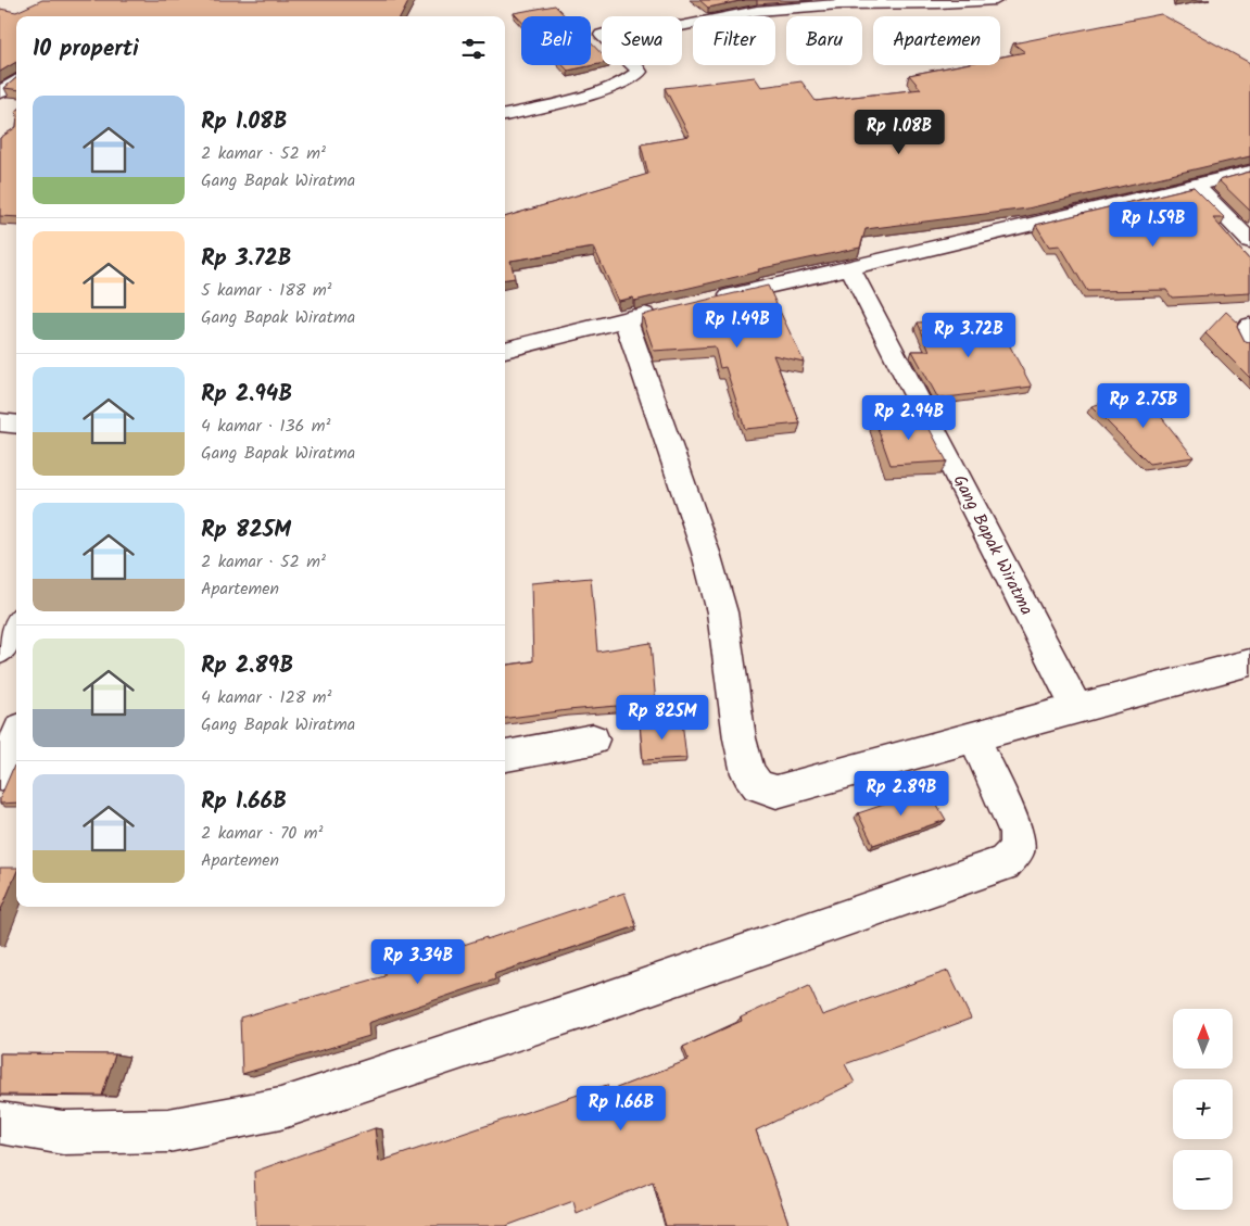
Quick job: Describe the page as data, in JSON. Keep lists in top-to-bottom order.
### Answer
{
  "streets": {
    "street": ["Gang Bapak Wiratma"]
  },
  "north": "top",
  "page": {
    "chip": [
      "Beli",
      "Sewa",
      "Filter",
      "Baru",
      "Apartemen"
    ],
    "heading": "10 properti",
    "list": [
      {
        "name": "Rp 1.08B",
        "note": "2 kamar · 52 m² · Gang Bapak Wiratma"
      },
      {
        "name": "Rp 3.72B",
        "note": "5 kamar · 188 m² · Gang Bapak Wiratma"
      },
      {
        "name": "Rp 2.94B",
        "note": "4 kamar · 136 m² · Gang Bapak Wiratma"
      },
      {
        "name": "Rp 825M",
        "note": "2 kamar · 52 m² · Apartemen"
      },
      {
        "name": "Rp 2.89B",
        "note": "4 kamar · 128 m² · Gang Bapak Wiratma"
      },
      {
        "name": "Rp 1.66B",
        "note": "2 kamar · 70 m² · Apartemen"
      }
    ],
    "price": [
      "Rp 1.08B",
      "Rp 1.59B",
      "Rp 1.49B",
      "Rp 3.72B",
      "Rp 2.75B",
      "Rp 2.94B",
      "Rp 825M",
      "Rp 2.89B",
      "Rp 3.34B",
      "Rp 1.66B"
    ],
    "map_buttons": ["+", "−"]
  }
}
